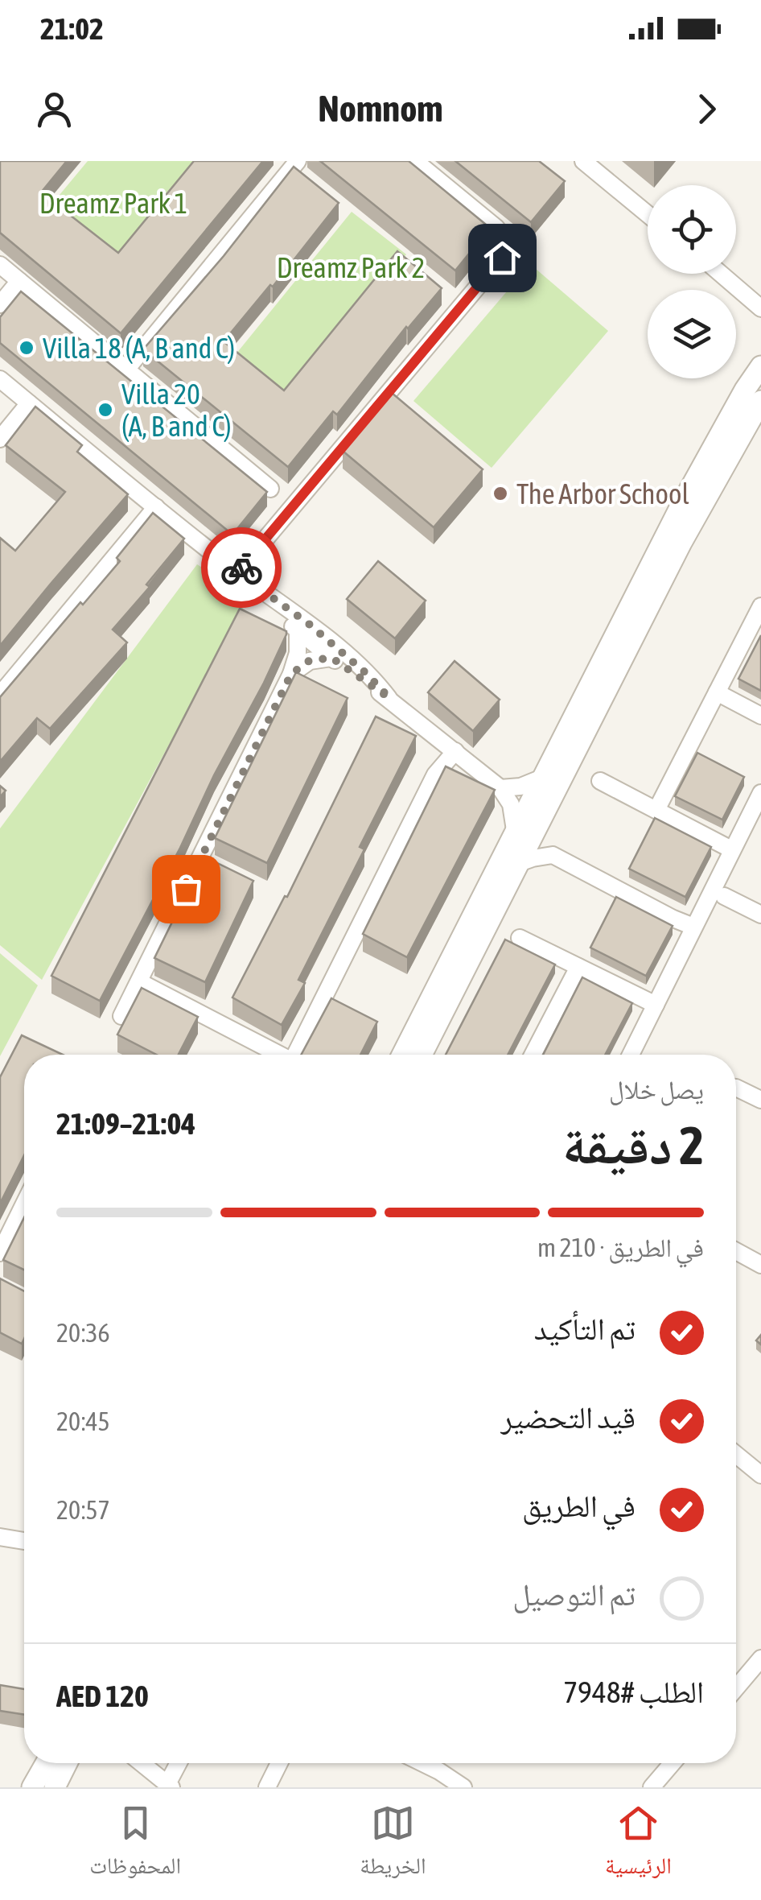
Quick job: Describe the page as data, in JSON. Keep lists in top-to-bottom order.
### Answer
{
  "parks": ["Dreamz Park 1", "Dreamz Park 2"],
  "places": ["Villa 18 (A, B and C)", "Villa 20 (A, B and C)", "The Arbor School"],
  "page": {
    "status": "21:02",
    "header": "Nomnom",
    "heading": ["2 دقيقة", "يصل خلال", "21:04–21:09"],
    "panel": ["الطلب #7948", "AED 120"],
    "bar": "في الطريق · 210 m",
    "list": [
      ["تم التأكيد", "20:36"],
      ["قيد التحضير", "20:45"],
      ["في الطريق", "20:57"],
      "تم التوصيل"
    ],
    "tabs": ["الرئيسية", "الخريطة", "المحفوظات"]
  }
}
